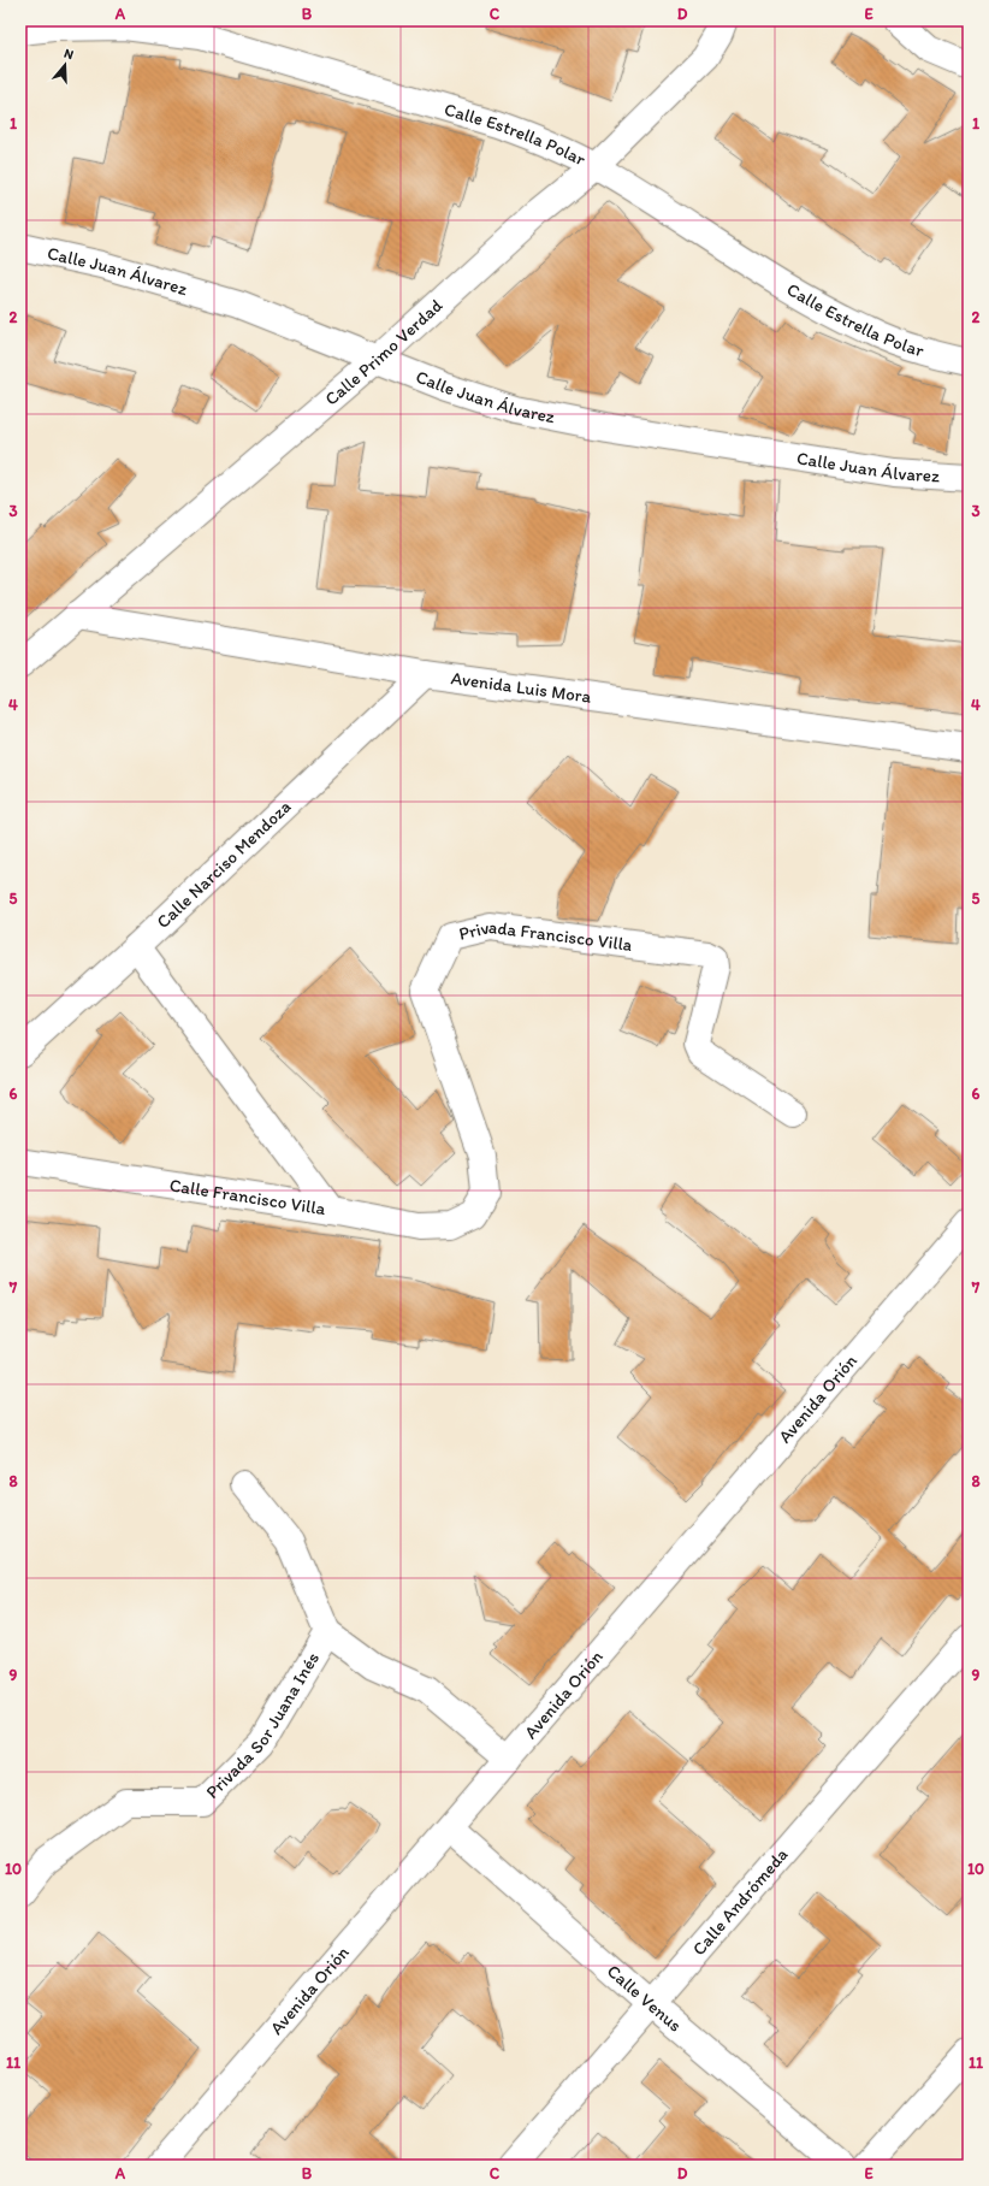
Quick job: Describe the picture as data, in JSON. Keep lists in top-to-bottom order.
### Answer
{
  "streets": {
    "street": [
      "Calle Estrella Polar",
      "Calle Juan Álvarez",
      "Calle Primo Verdad",
      "Avenida Luis Mora",
      "Calle Narciso Mendoza",
      "Privada Francisco Villa",
      "Calle Francisco Villa",
      "Avenida Orión",
      "Privada Sor Juana Inés",
      "Calle Andrómeda",
      "Calle Venus"
    ]
  },
  "crossings": [
    ["Calle Estrella Polar", "Calle Primo Verdad"],
    ["Calle Juan Álvarez", "Calle Primo Verdad"],
    ["Calle Primo Verdad", "Avenida Luis Mora"],
    ["Avenida Luis Mora", "Calle Narciso Mendoza"],
    ["Privada Francisco Villa", "Calle Francisco Villa"],
    ["Avenida Orión", "Calle Venus"],
    ["Calle Andrómeda", "Calle Venus"]
  ],
  "north": "top",
  "grid": {
    "columns": [
      "A",
      "B",
      "C",
      "D",
      "E"
    ],
    "rows": [
      "1",
      "2",
      "3",
      "4",
      "5",
      "6",
      "7",
      "8",
      "9",
      "10",
      "11"
    ]
  }
}
